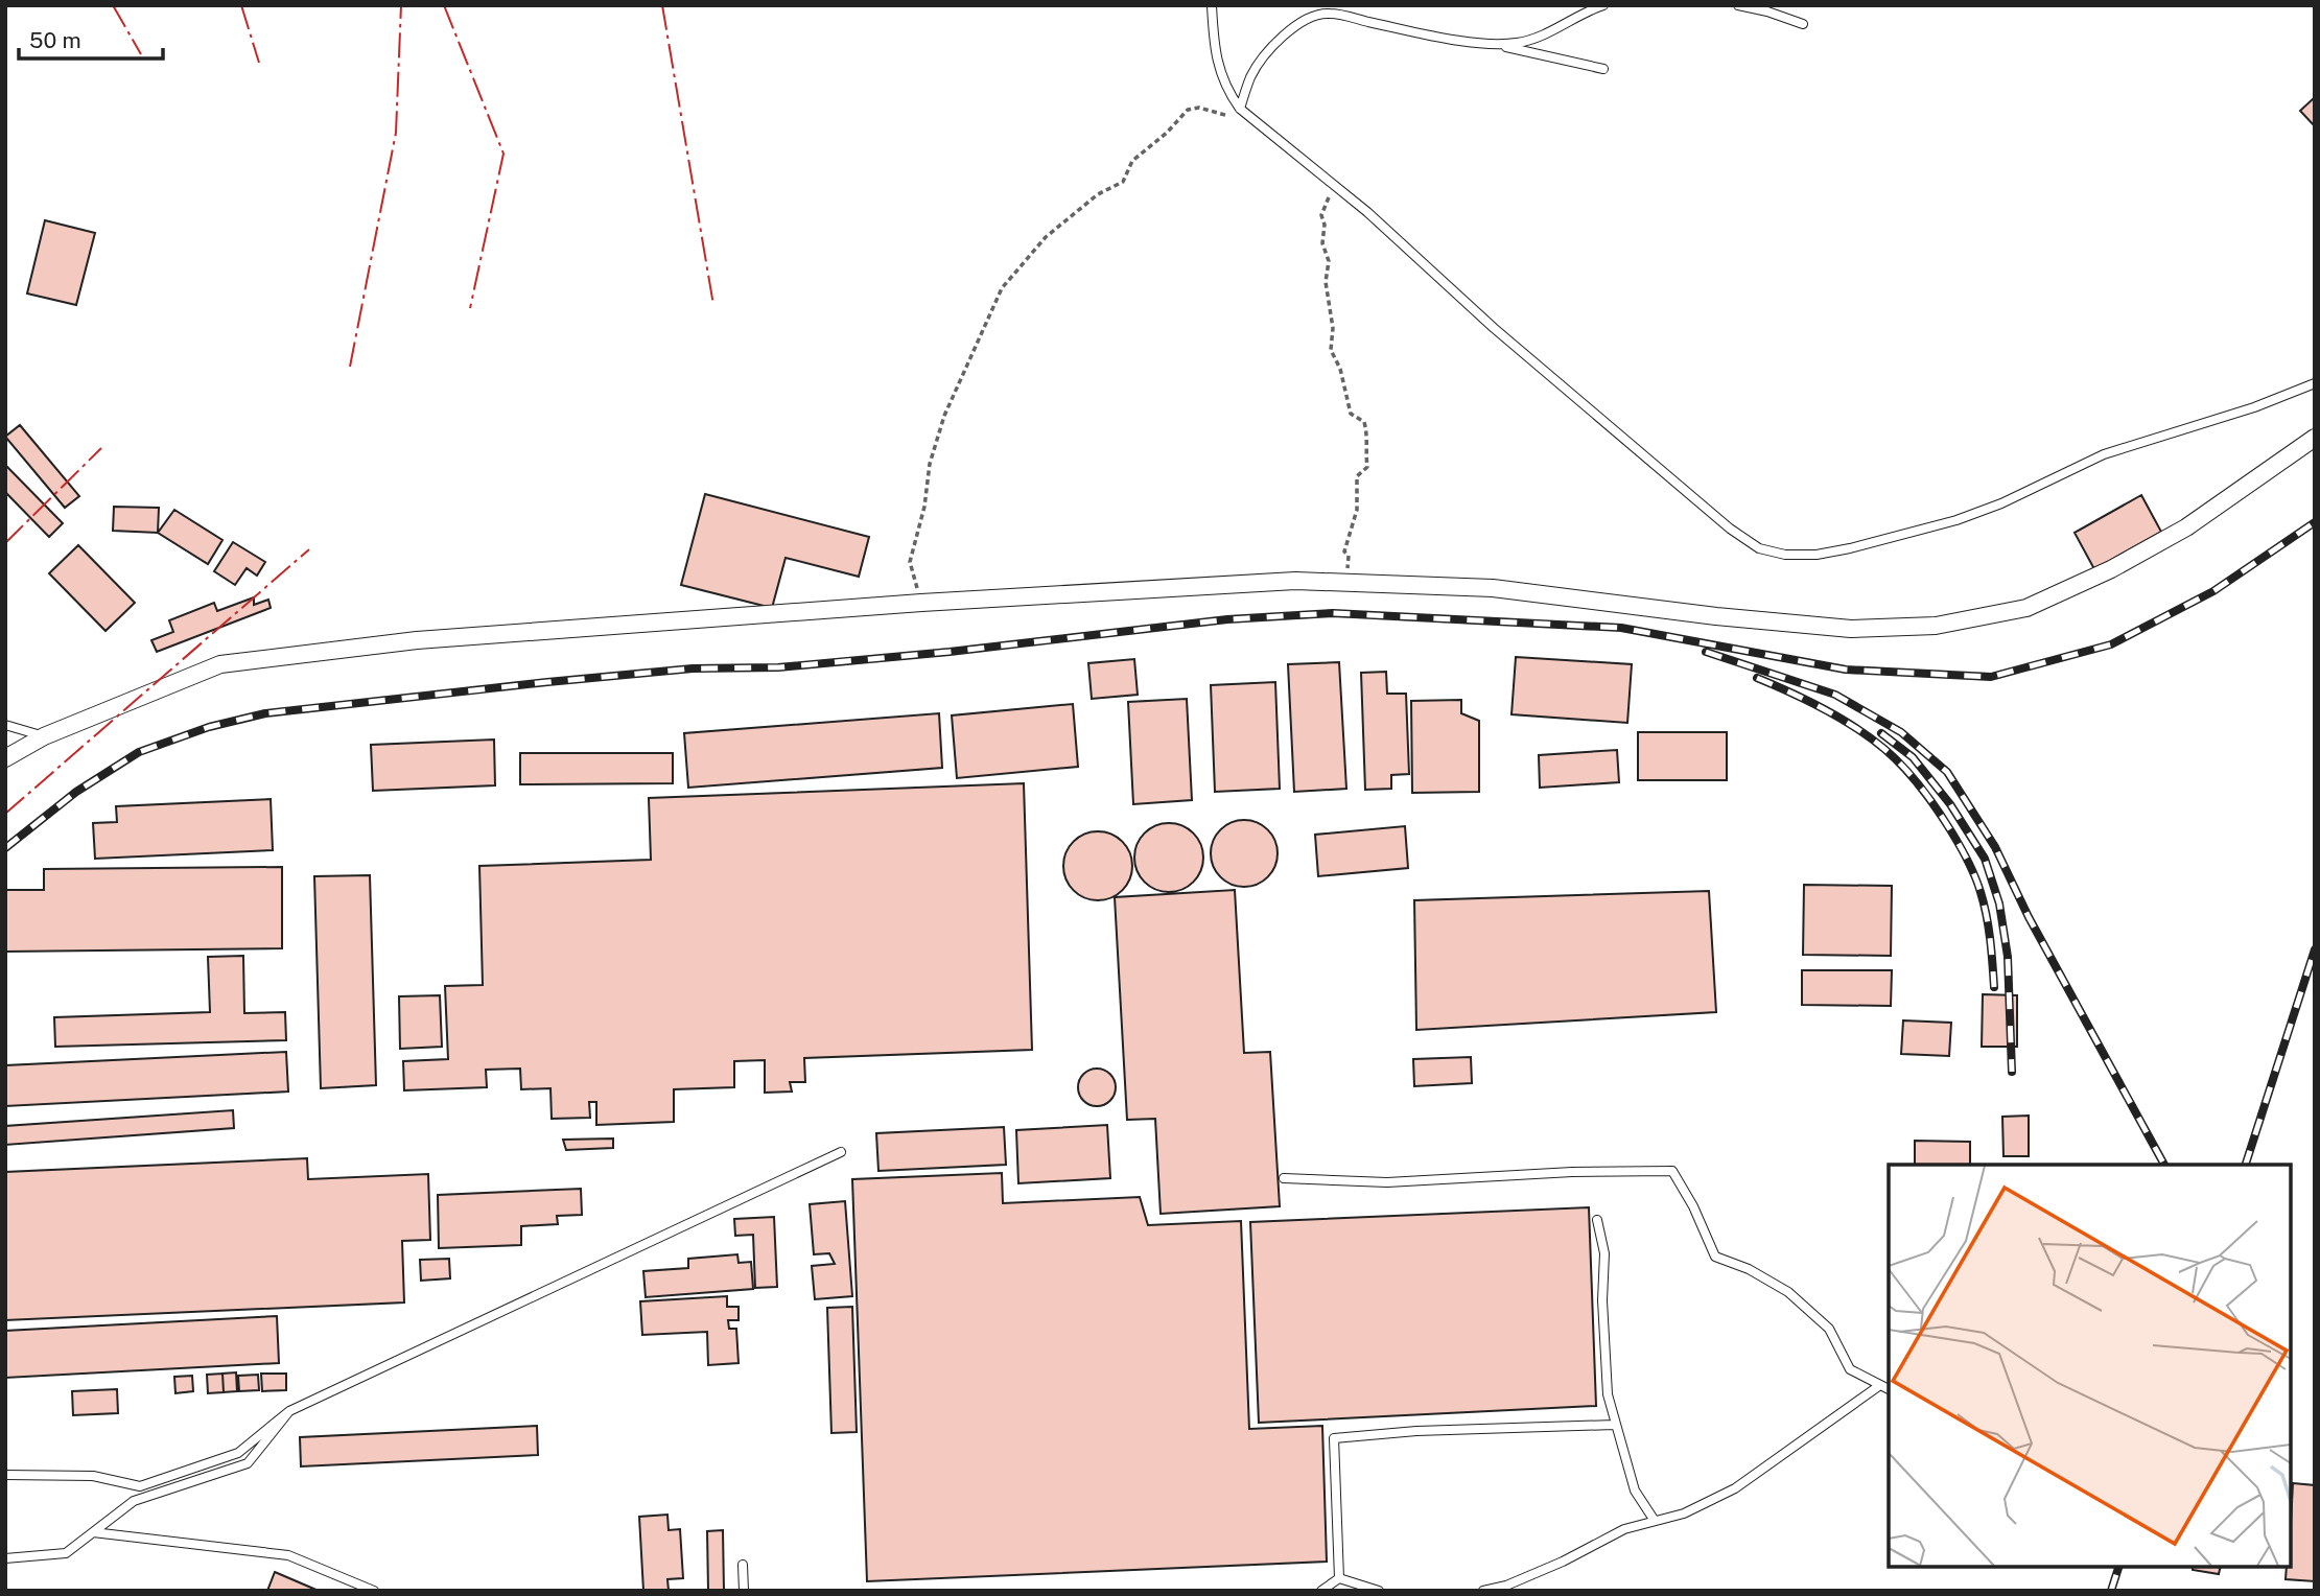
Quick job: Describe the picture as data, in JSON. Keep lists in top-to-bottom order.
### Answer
{
  "scale_bar": "50 m"
}
